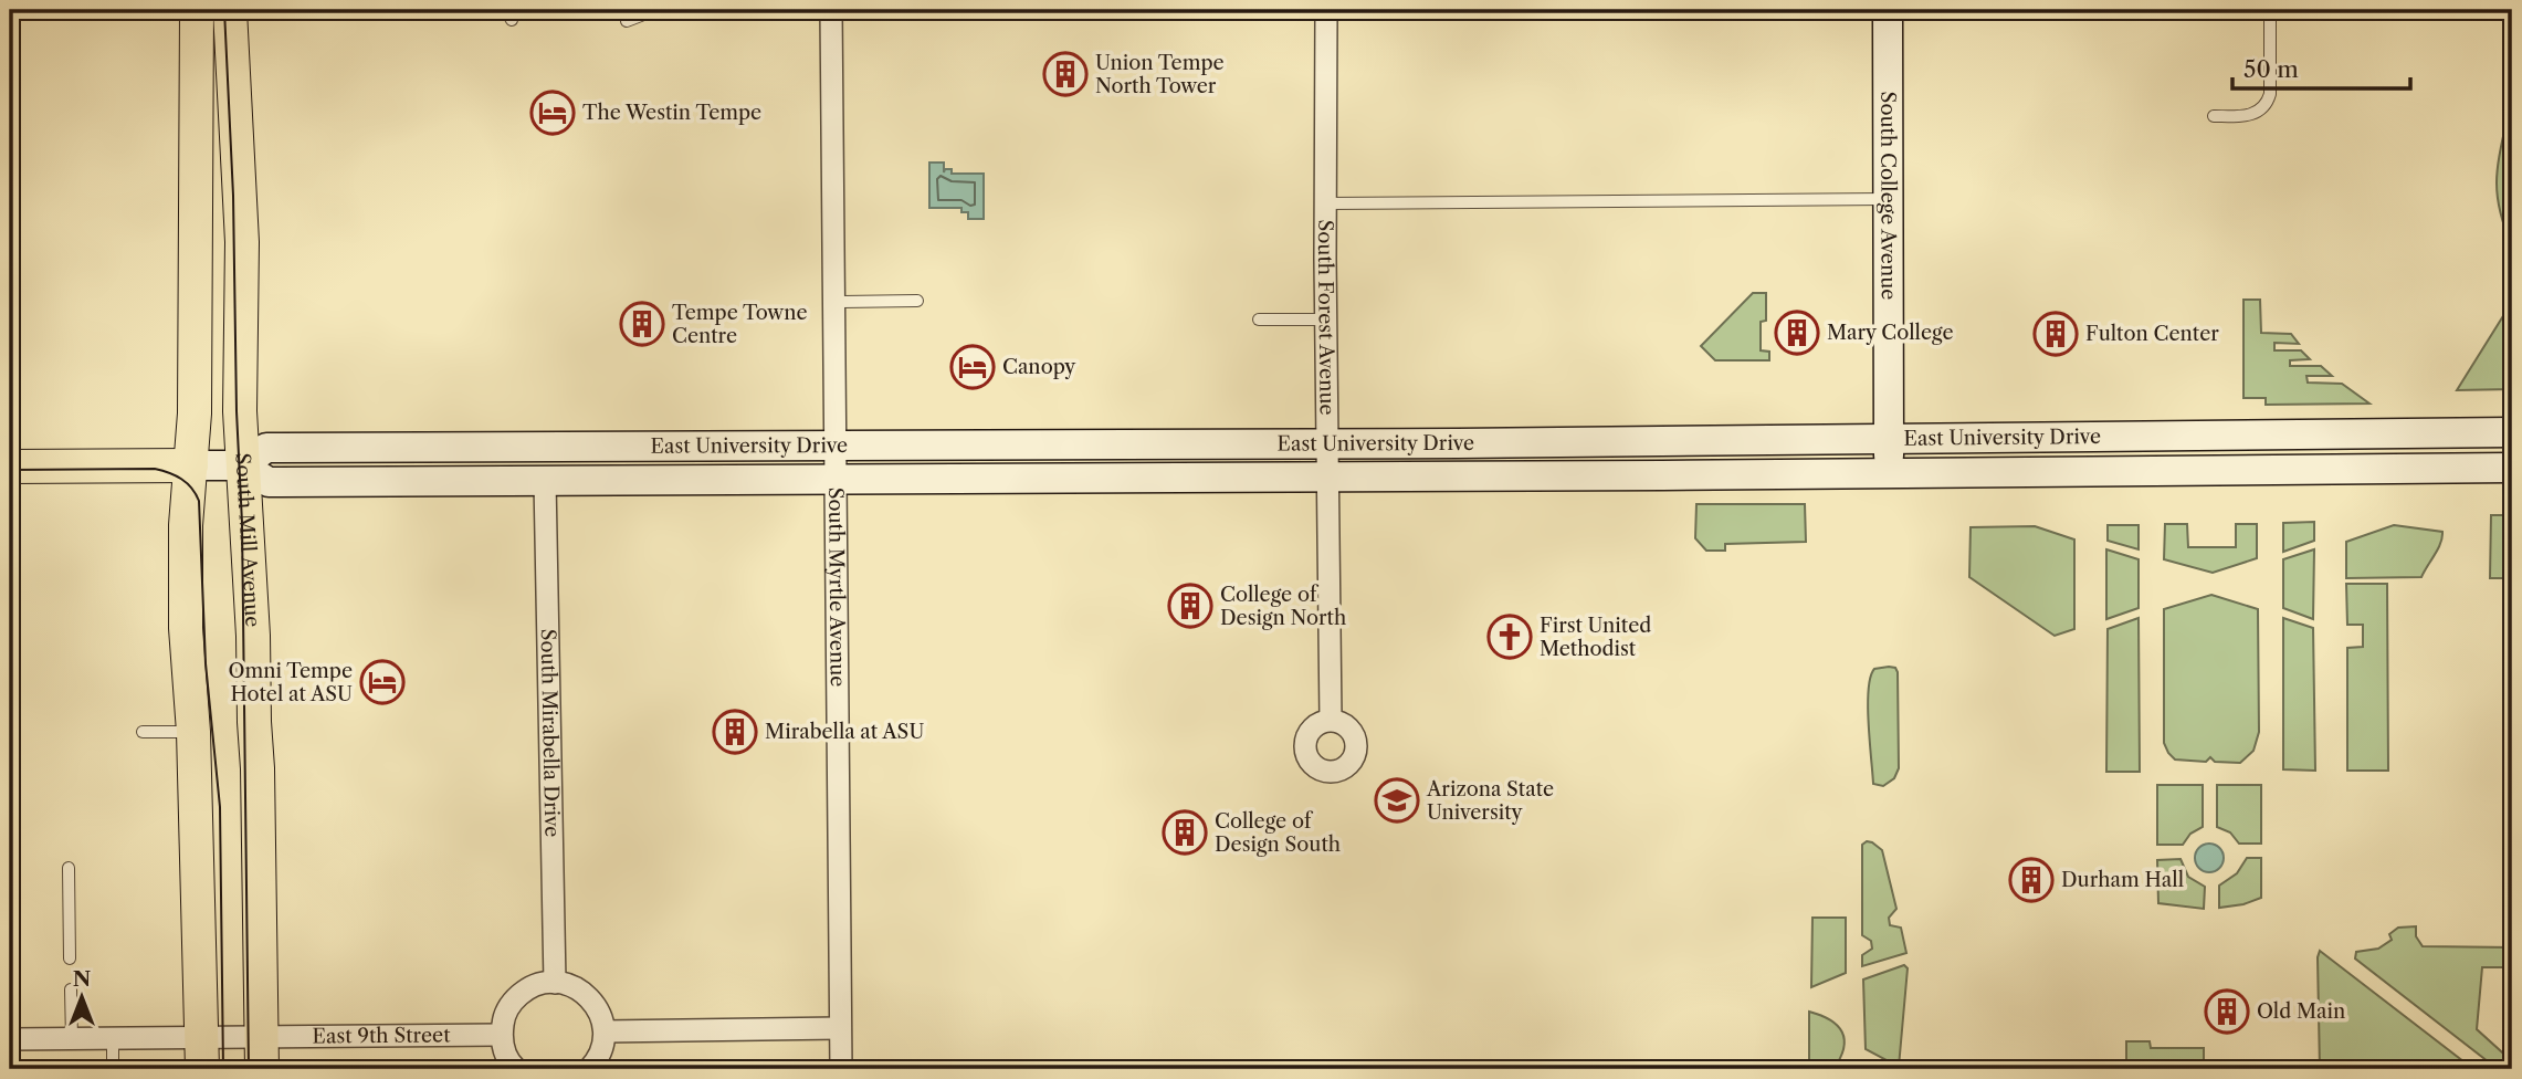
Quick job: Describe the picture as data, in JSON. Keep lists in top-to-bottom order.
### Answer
{
  "streets": {
    "main road": ["South College Avenue", "East University Drive", "South Mill Avenue"],
    "street": [
      "South Forest Avenue",
      "South Myrtle Avenue",
      "South Mirabella Drive",
      "East 9th Street"
    ]
  },
  "crossings": [
    ["South College Avenue", "East University Drive"],
    ["South Forest Avenue", "East University Drive"],
    ["East University Drive", "South Mill Avenue"],
    ["East University Drive", "South Myrtle Avenue"],
    ["East University Drive", "South Mirabella Drive"],
    ["South Mill Avenue", "East 9th Street"]
  ],
  "places": {
    "building": [
      "Union Tempe North Tower",
      "Tempe Towne Centre",
      "Mary College",
      "Fulton Center",
      "College of Design North",
      "Mirabella at ASU",
      "College of Design South",
      "Durham Hall",
      "Old Main"
    ],
    "hotel": ["The Westin Tempe", "Canopy", "Omni Tempe Hotel at ASU"],
    "church": ["First United Methodist"],
    "school or university": ["Arizona State University"]
  },
  "scale_bar": "50 m",
  "north": "top"
}
